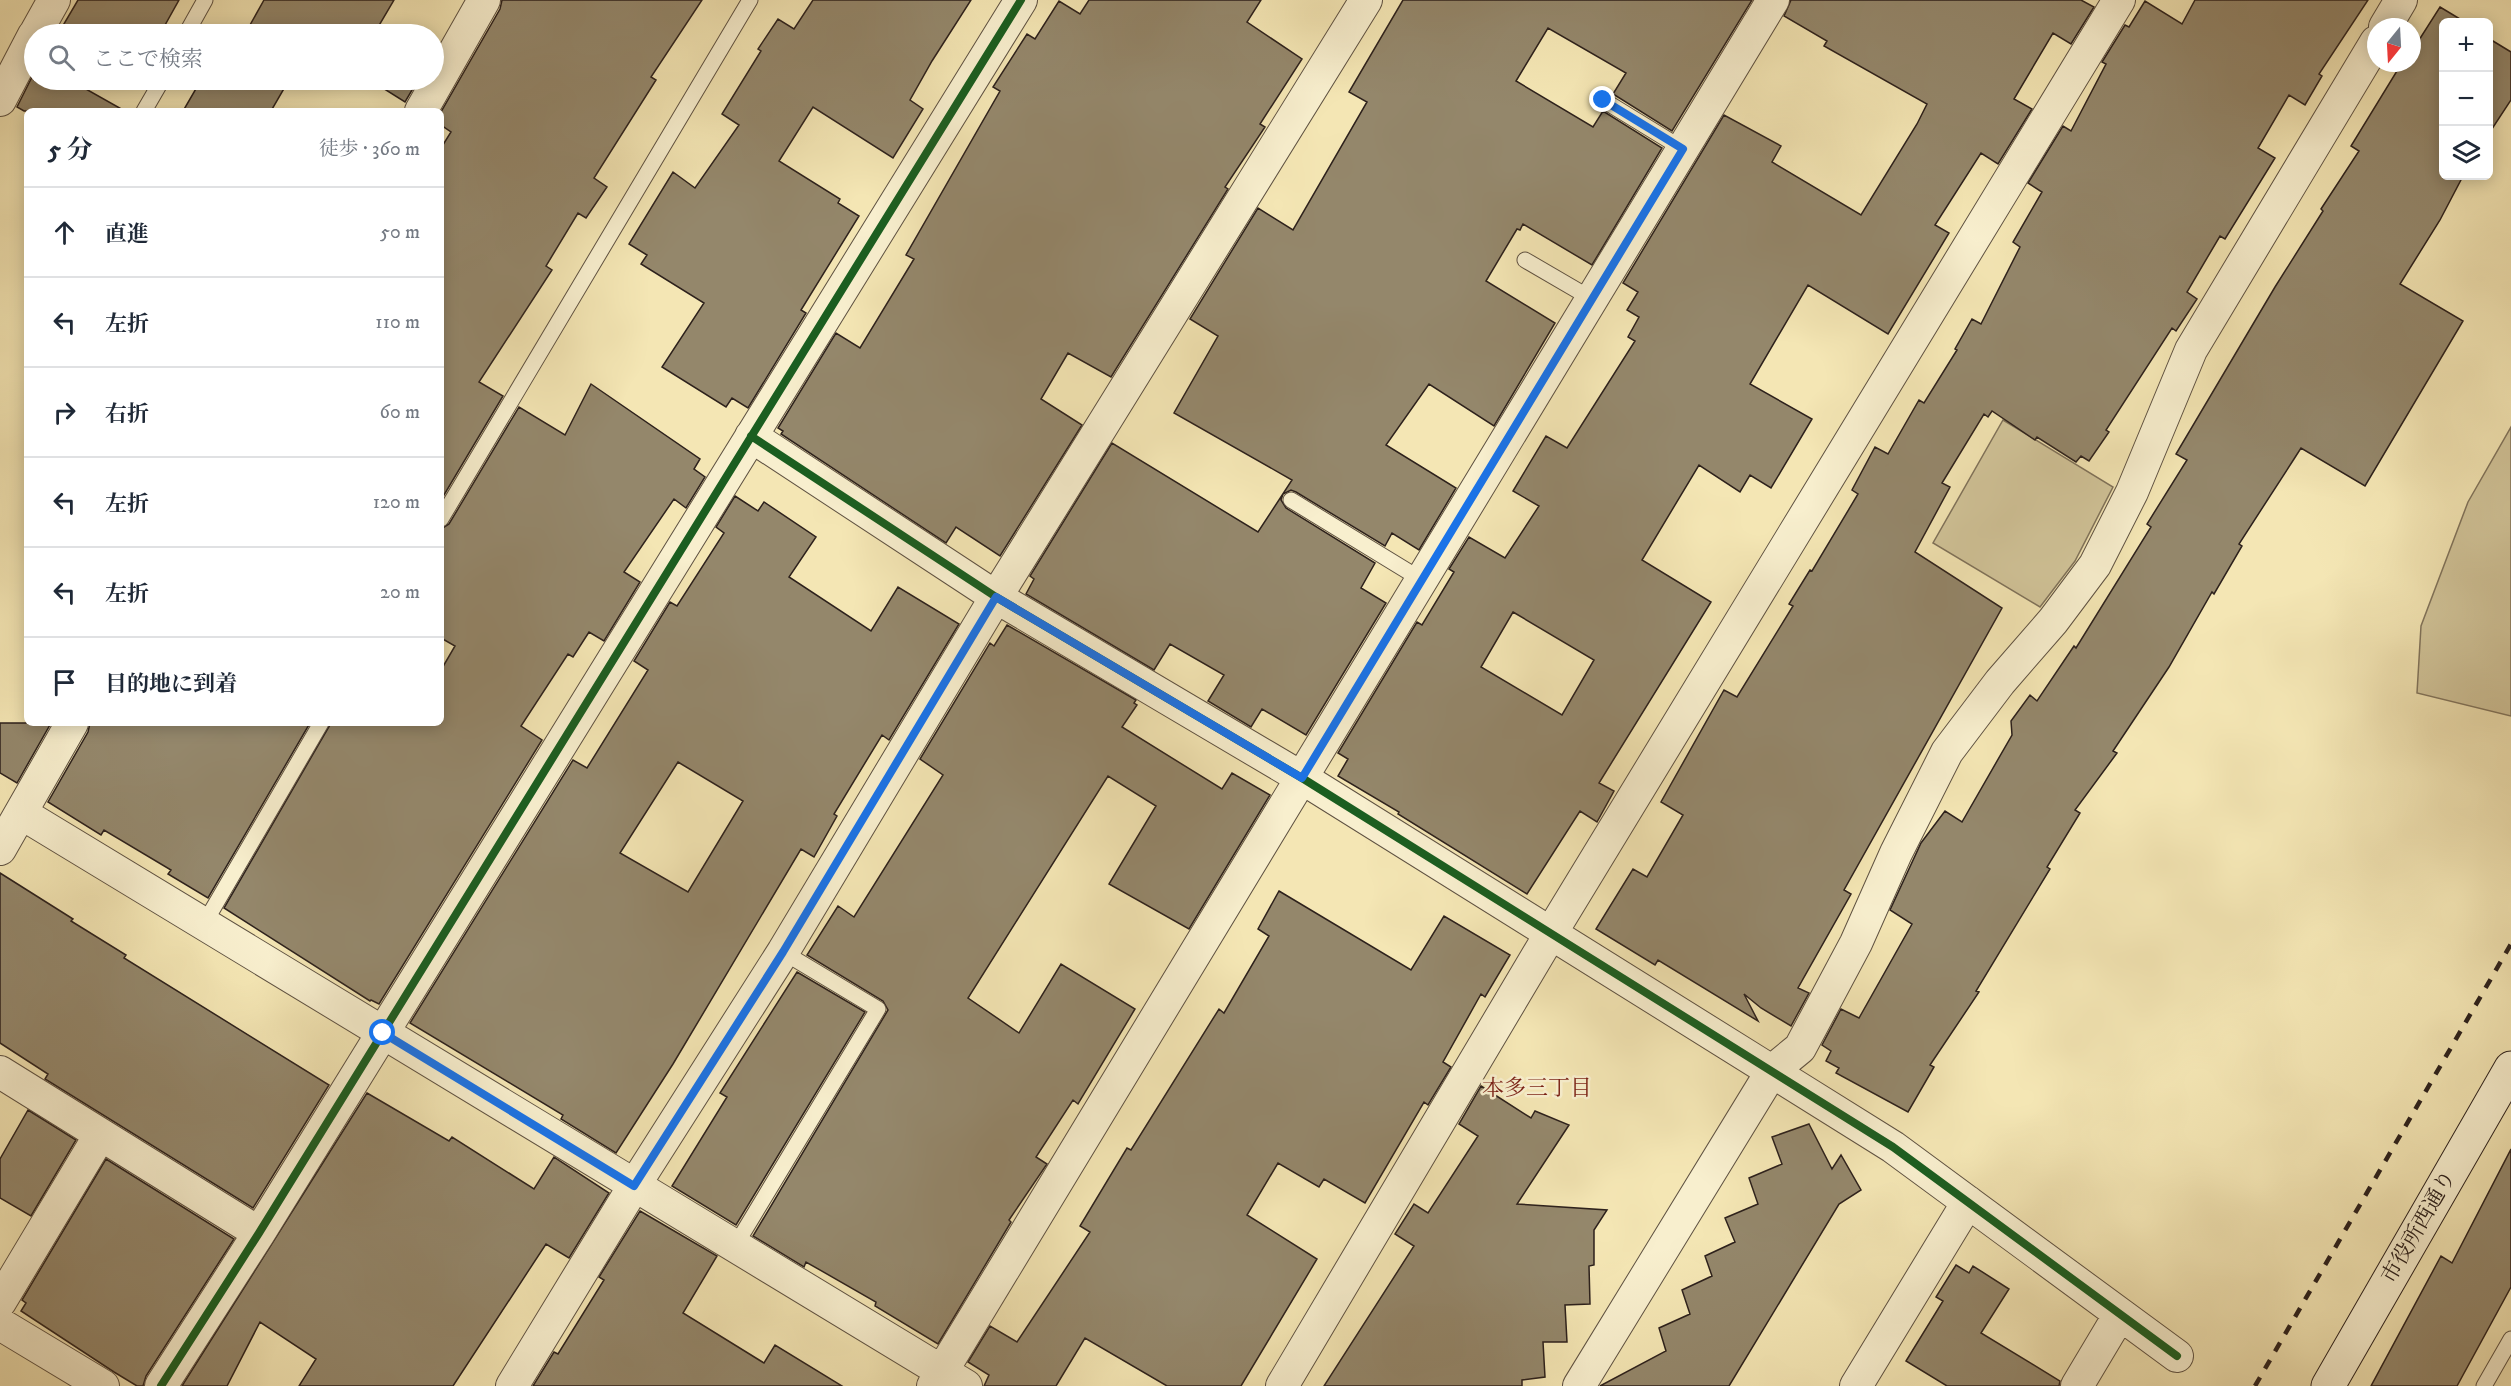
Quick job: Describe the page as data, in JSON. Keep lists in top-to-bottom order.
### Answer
{
  "streets": {
    "street": ["市役所西通り"]
  },
  "districts": ["本多三丁目"],
  "north": "bottom",
  "page": {
    "map_buttons": ["+", "−"],
    "search": "ここで検索",
    "heading": ["5 分", "徒歩 · 360 m"],
    "list": [
      ["直進", "50 m"],
      ["左折", "110 m"],
      ["右折", "60 m"],
      ["左折", "120 m"],
      ["左折", "20 m"],
      "目的地に到着"
    ]
  }
}
